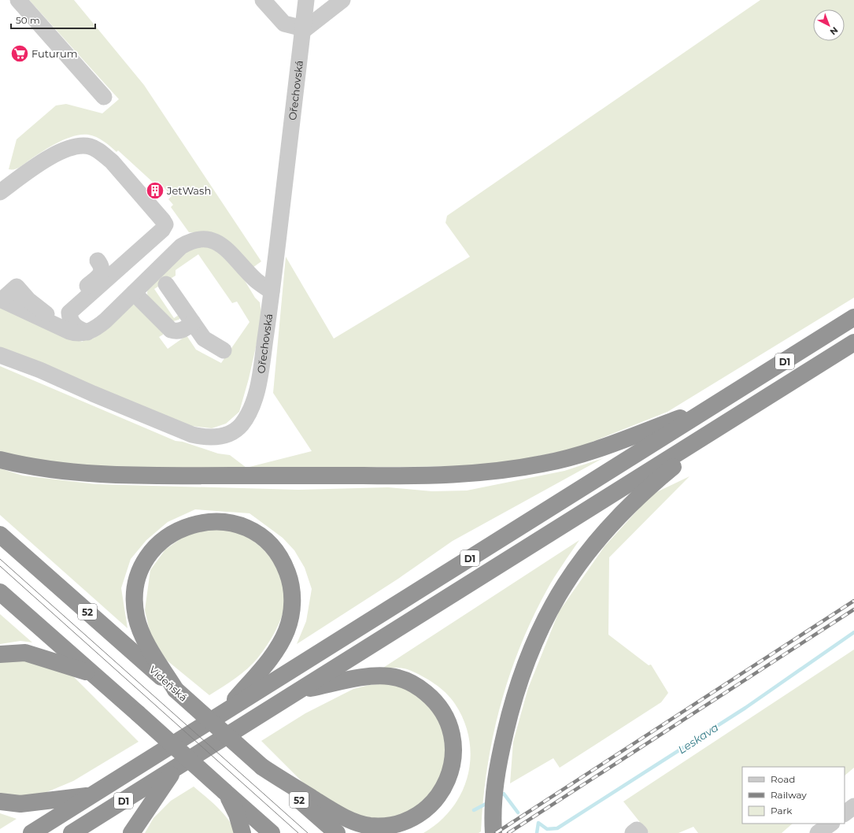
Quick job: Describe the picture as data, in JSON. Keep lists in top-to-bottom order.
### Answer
{
  "streets": {
    "highway": ["D1", "52", "Vídeňská"],
    "street": ["Ořechovská"]
  },
  "water": ["Leskava"],
  "places": {
    "supermarket": ["Futurum"],
    "building": ["JetWash"]
  },
  "legend": ["Road", "Railway", "Park"],
  "scale_bar": "50 m",
  "north": "bottom right"
}
